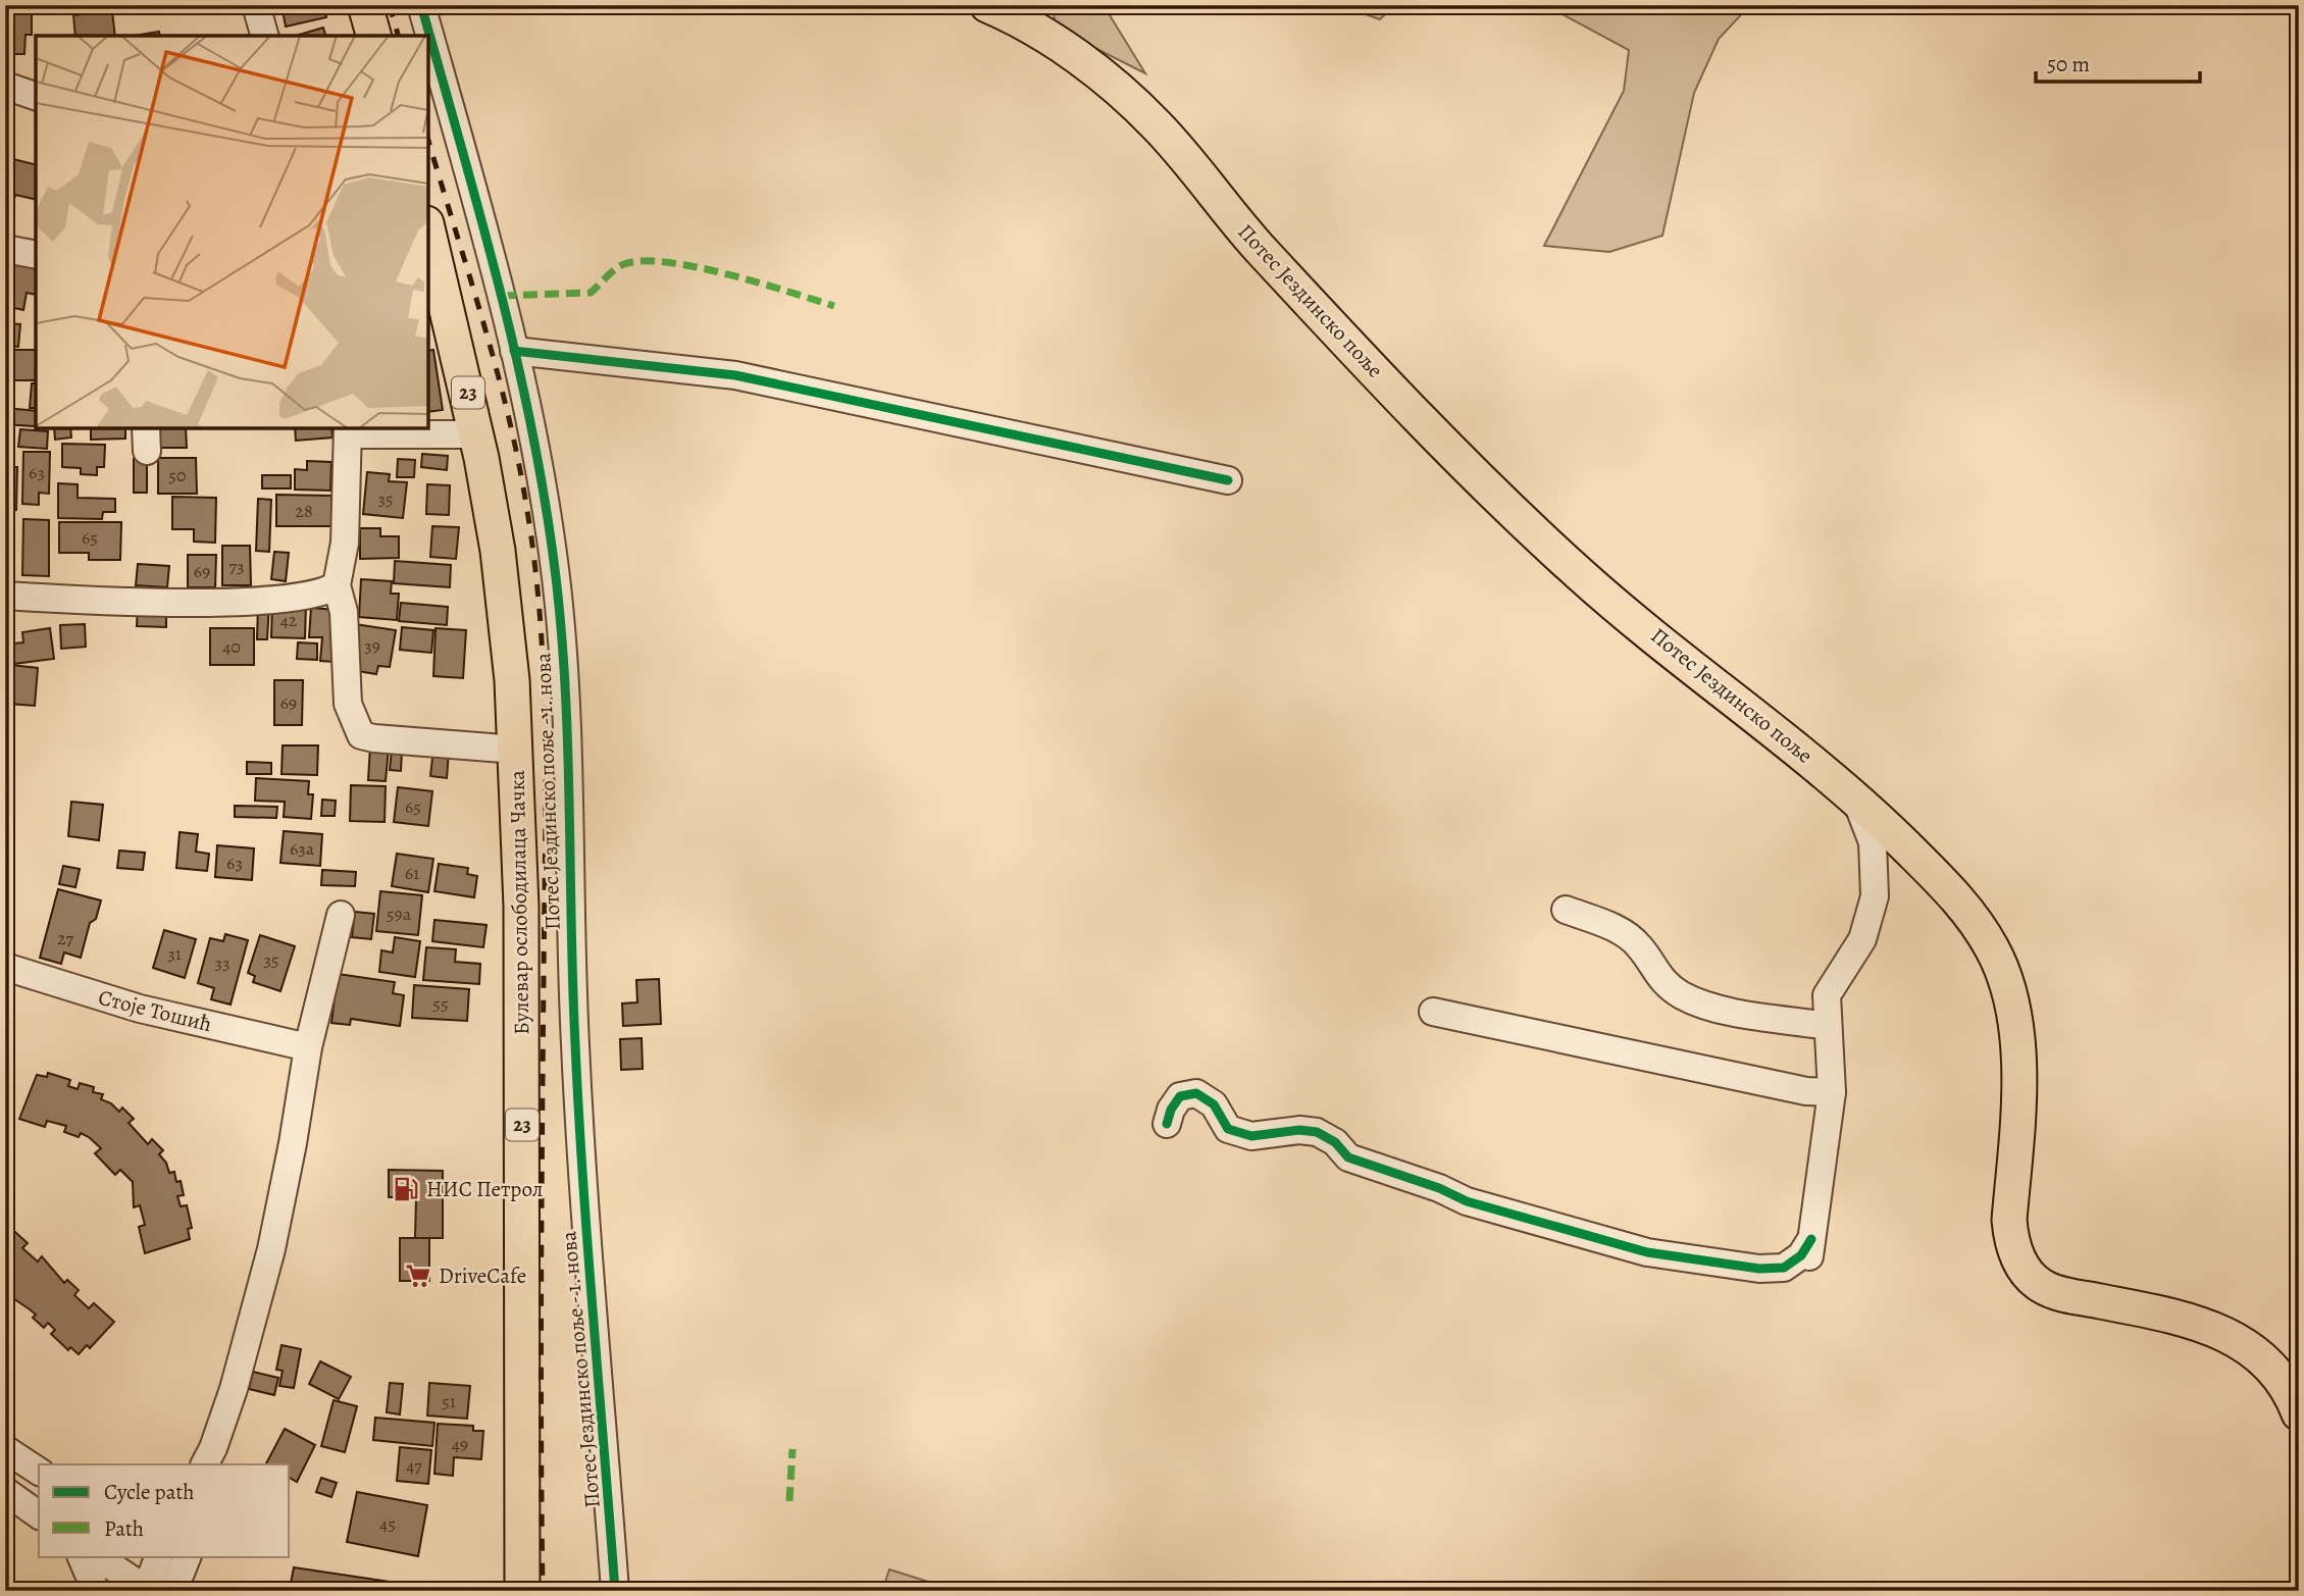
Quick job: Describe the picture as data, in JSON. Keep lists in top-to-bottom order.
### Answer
{
  "streets": {
    "main road": ["Потес Јездинско поље", "23", "Булевар ослободилаца Чачка"],
    "street": ["Потес Јездинско поље - 1. нова", "Стоје Тошић"]
  },
  "places": {
    "fuel station": ["НИС Петрол"],
    "supermarket": ["DriveCafe"]
  },
  "house_numbers": [
    "63",
    "50",
    "35",
    "28",
    "65",
    "73",
    "69",
    "42",
    "39",
    "40",
    "69",
    "65",
    "63a",
    "63",
    "61",
    "59a",
    "27",
    "31",
    "35",
    "33",
    "55",
    "51",
    "49",
    "47",
    "45"
  ],
  "legend": ["Cycle path", "Path"],
  "scale_bar": "50 m"
}
